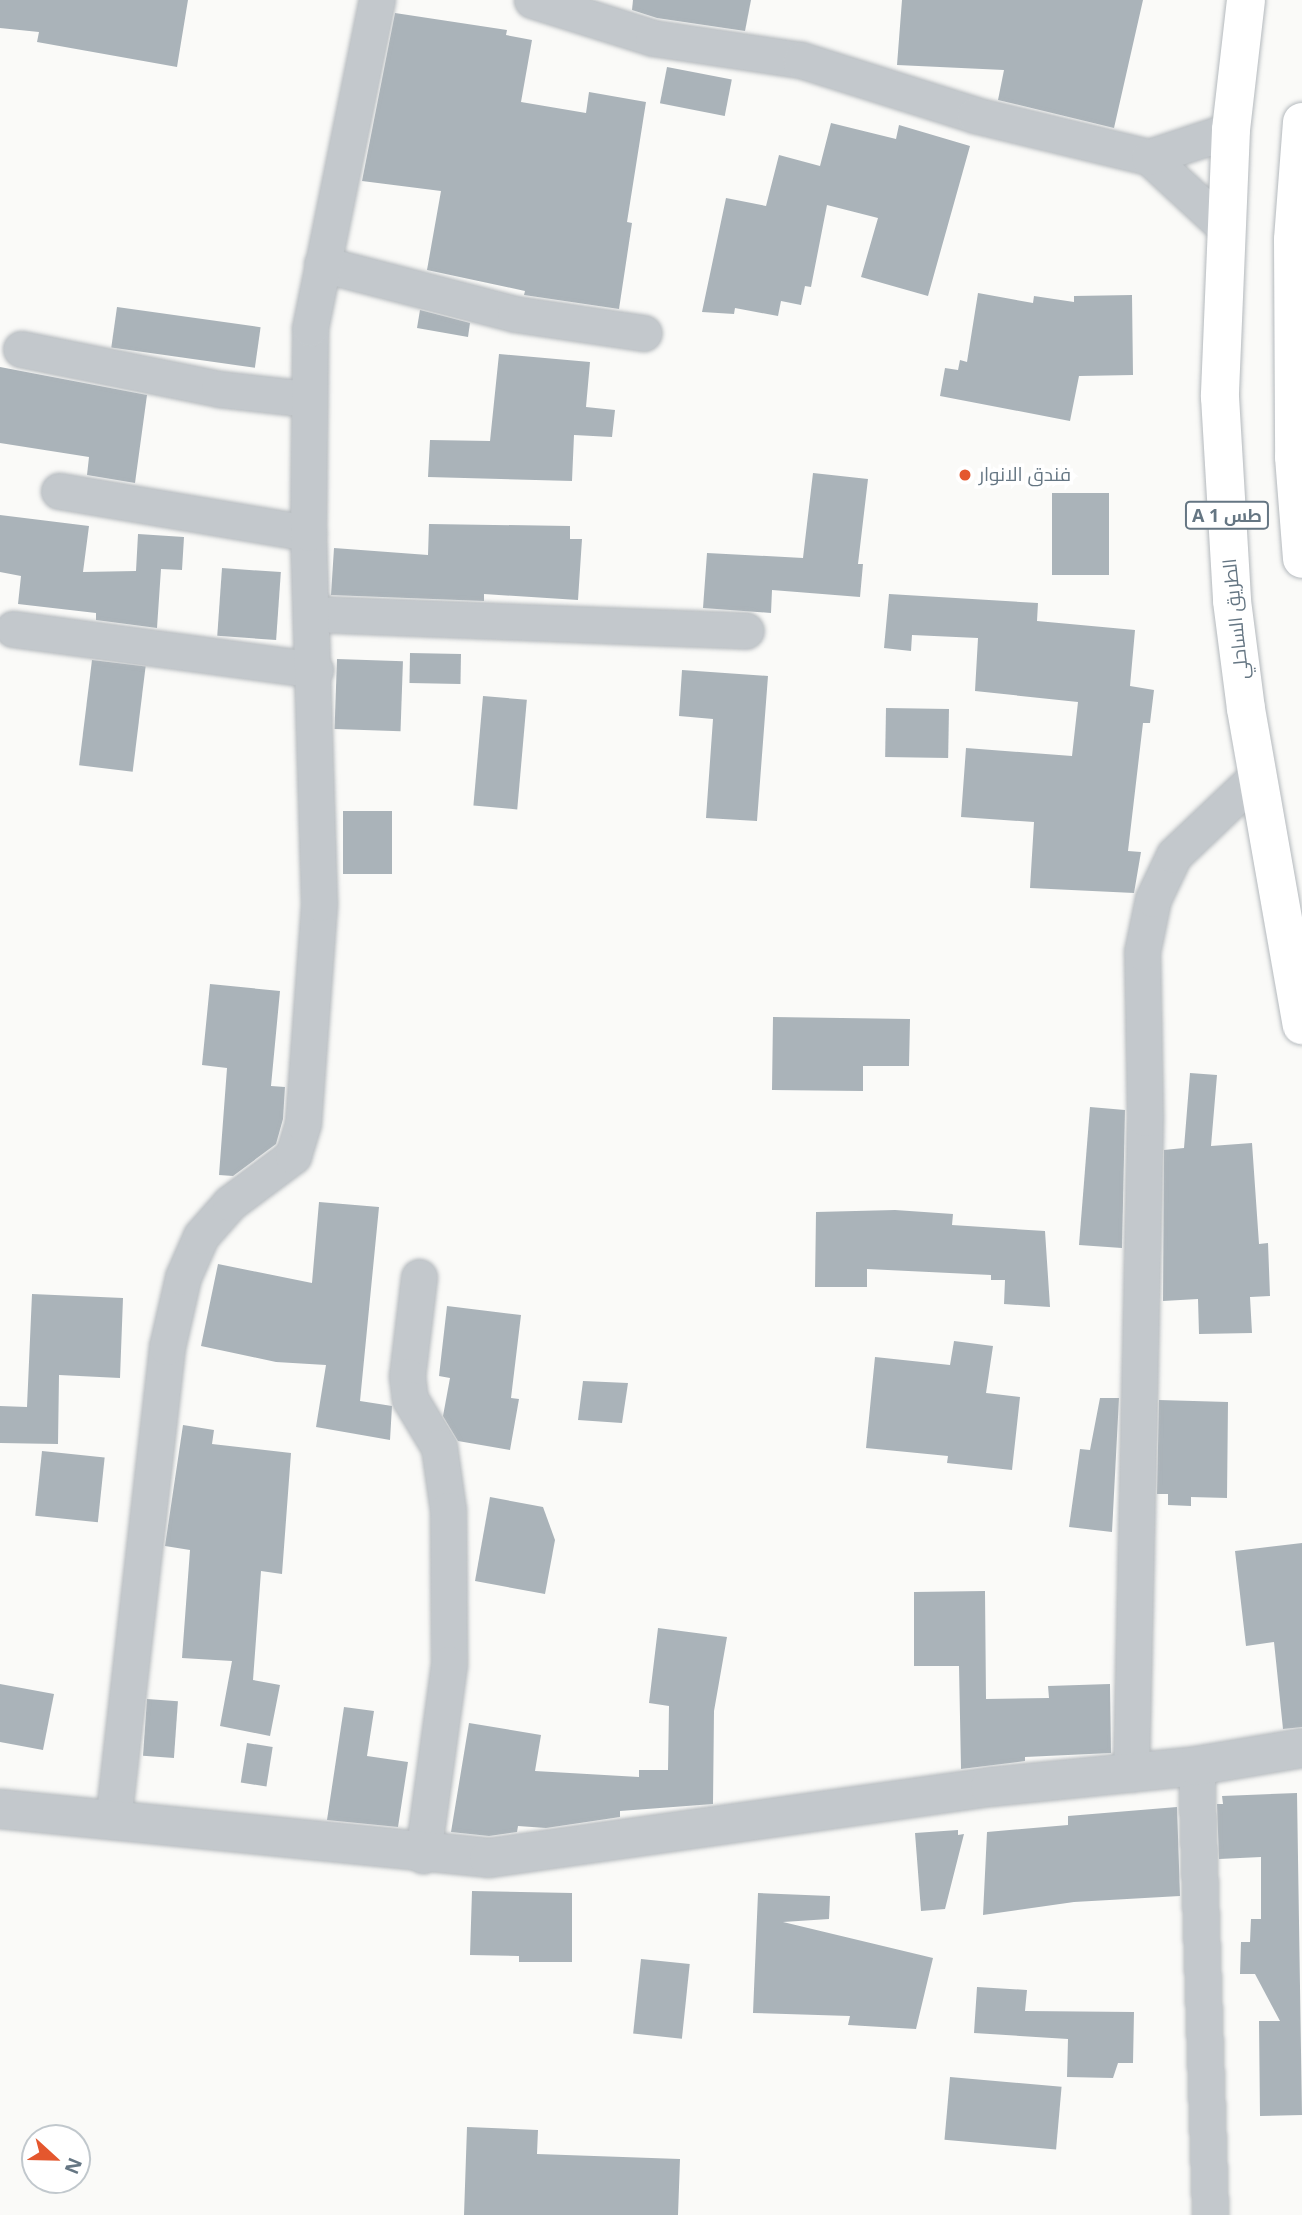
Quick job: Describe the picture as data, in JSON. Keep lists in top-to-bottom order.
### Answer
{
  "streets": {
    "highway": ["A 1 طس", "الطريق الساحلي"]
  },
  "places": ["فندق الانوار"],
  "north": "right"
}
